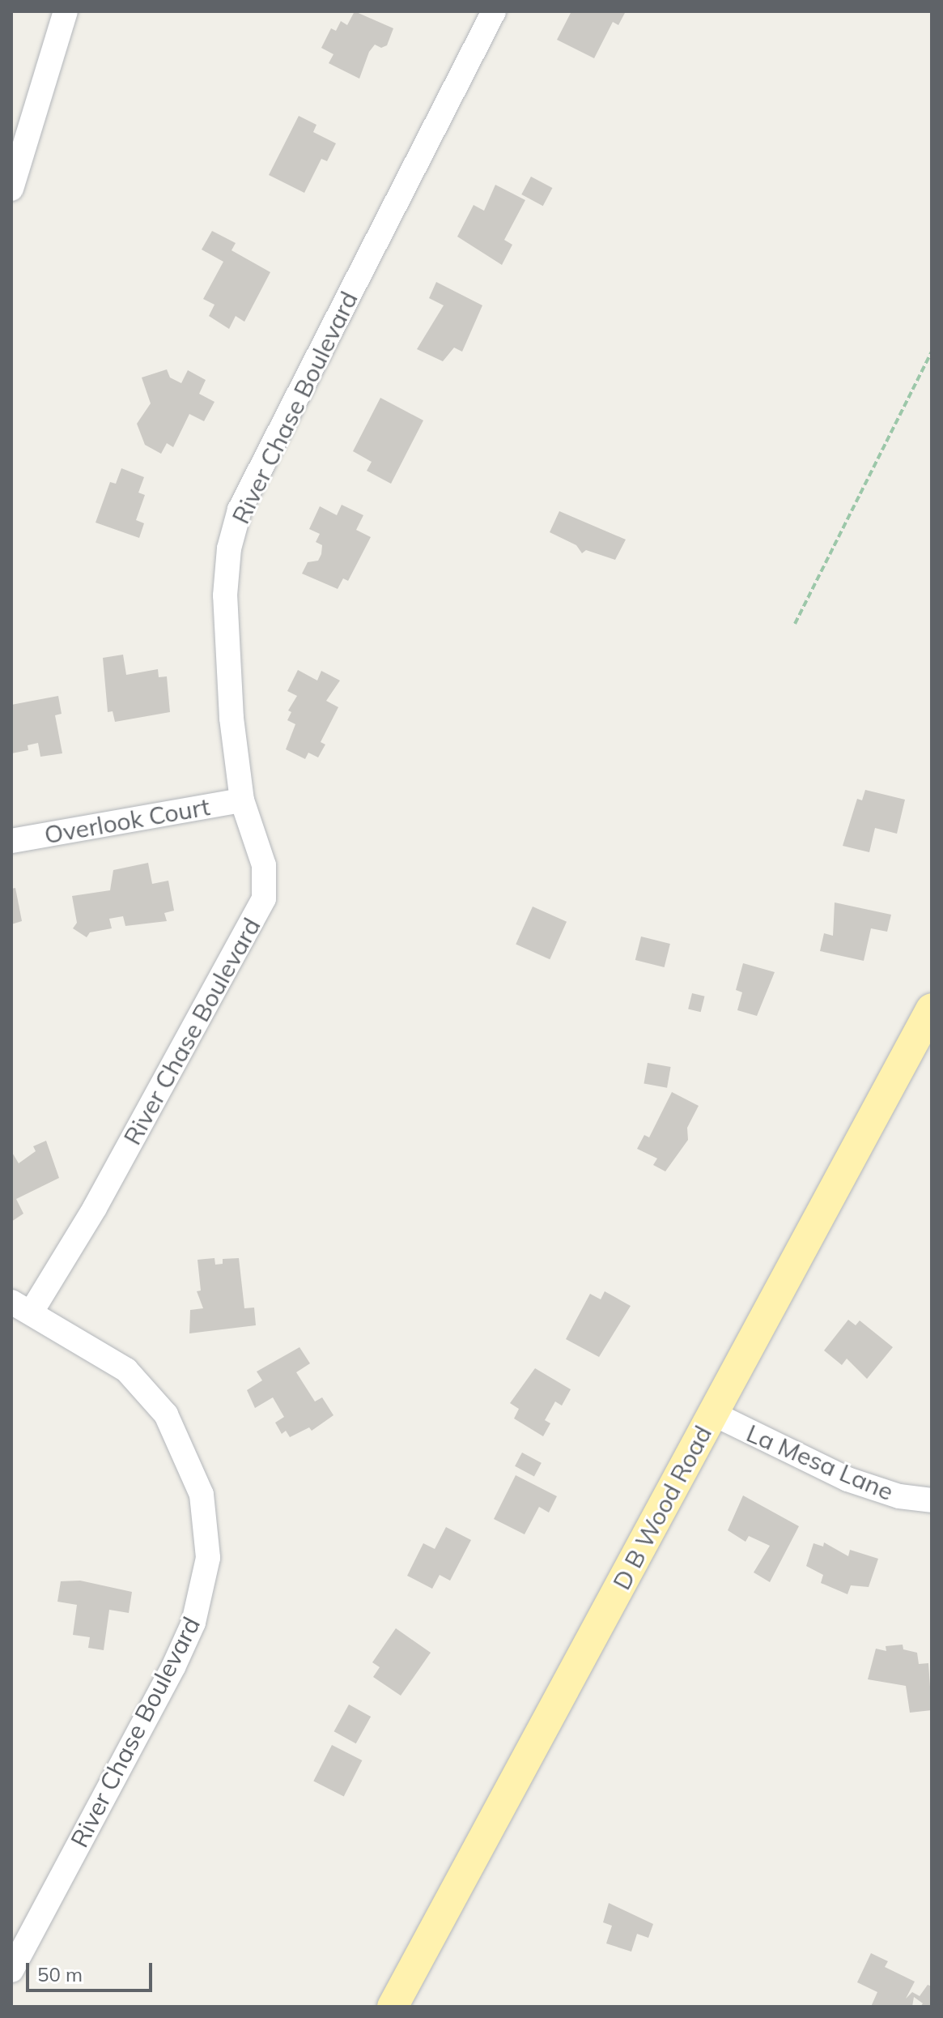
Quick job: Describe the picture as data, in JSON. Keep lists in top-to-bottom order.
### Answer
{
  "streets": {
    "main road": ["D B Wood Road"],
    "street": ["River Chase Boulevard", "Overlook Court", "La Mesa Lane"]
  },
  "crossings": [
    ["River Chase Boulevard", "Overlook Court"],
    ["La Mesa Lane", "D B Wood Road"]
  ],
  "scale_bar": "50 m"
}
